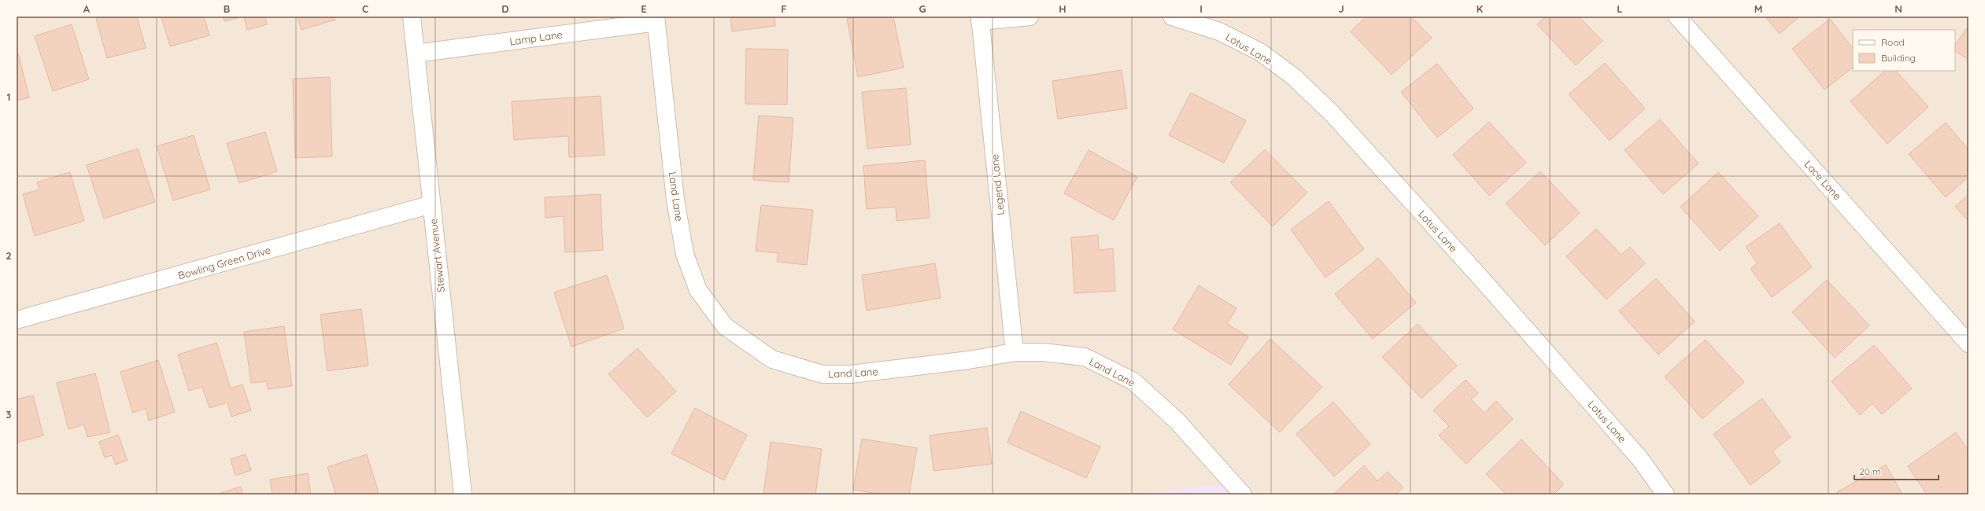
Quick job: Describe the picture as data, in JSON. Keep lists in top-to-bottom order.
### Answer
{
  "streets": {
    "street": [
      "Lamp Lane",
      "Lotus Lane",
      "Lace Lane",
      "Legend Lane",
      "Land Lane",
      "Stewart Avenue",
      "Bowling Green Drive"
    ]
  },
  "crossings": [
    ["Lamp Lane", "Land Lane"],
    ["Lamp Lane", "Stewart Avenue"],
    ["Legend Lane", "Land Lane"],
    ["Stewart Avenue", "Bowling Green Drive"]
  ],
  "legend": ["Road", "Building"],
  "scale_bar": "20 m",
  "grid": {
    "columns": [
      "A",
      "B",
      "C",
      "D",
      "E",
      "F",
      "G",
      "H",
      "I",
      "J",
      "K",
      "L",
      "M",
      "N"
    ],
    "rows": ["1", "2", "3"]
  }
}
